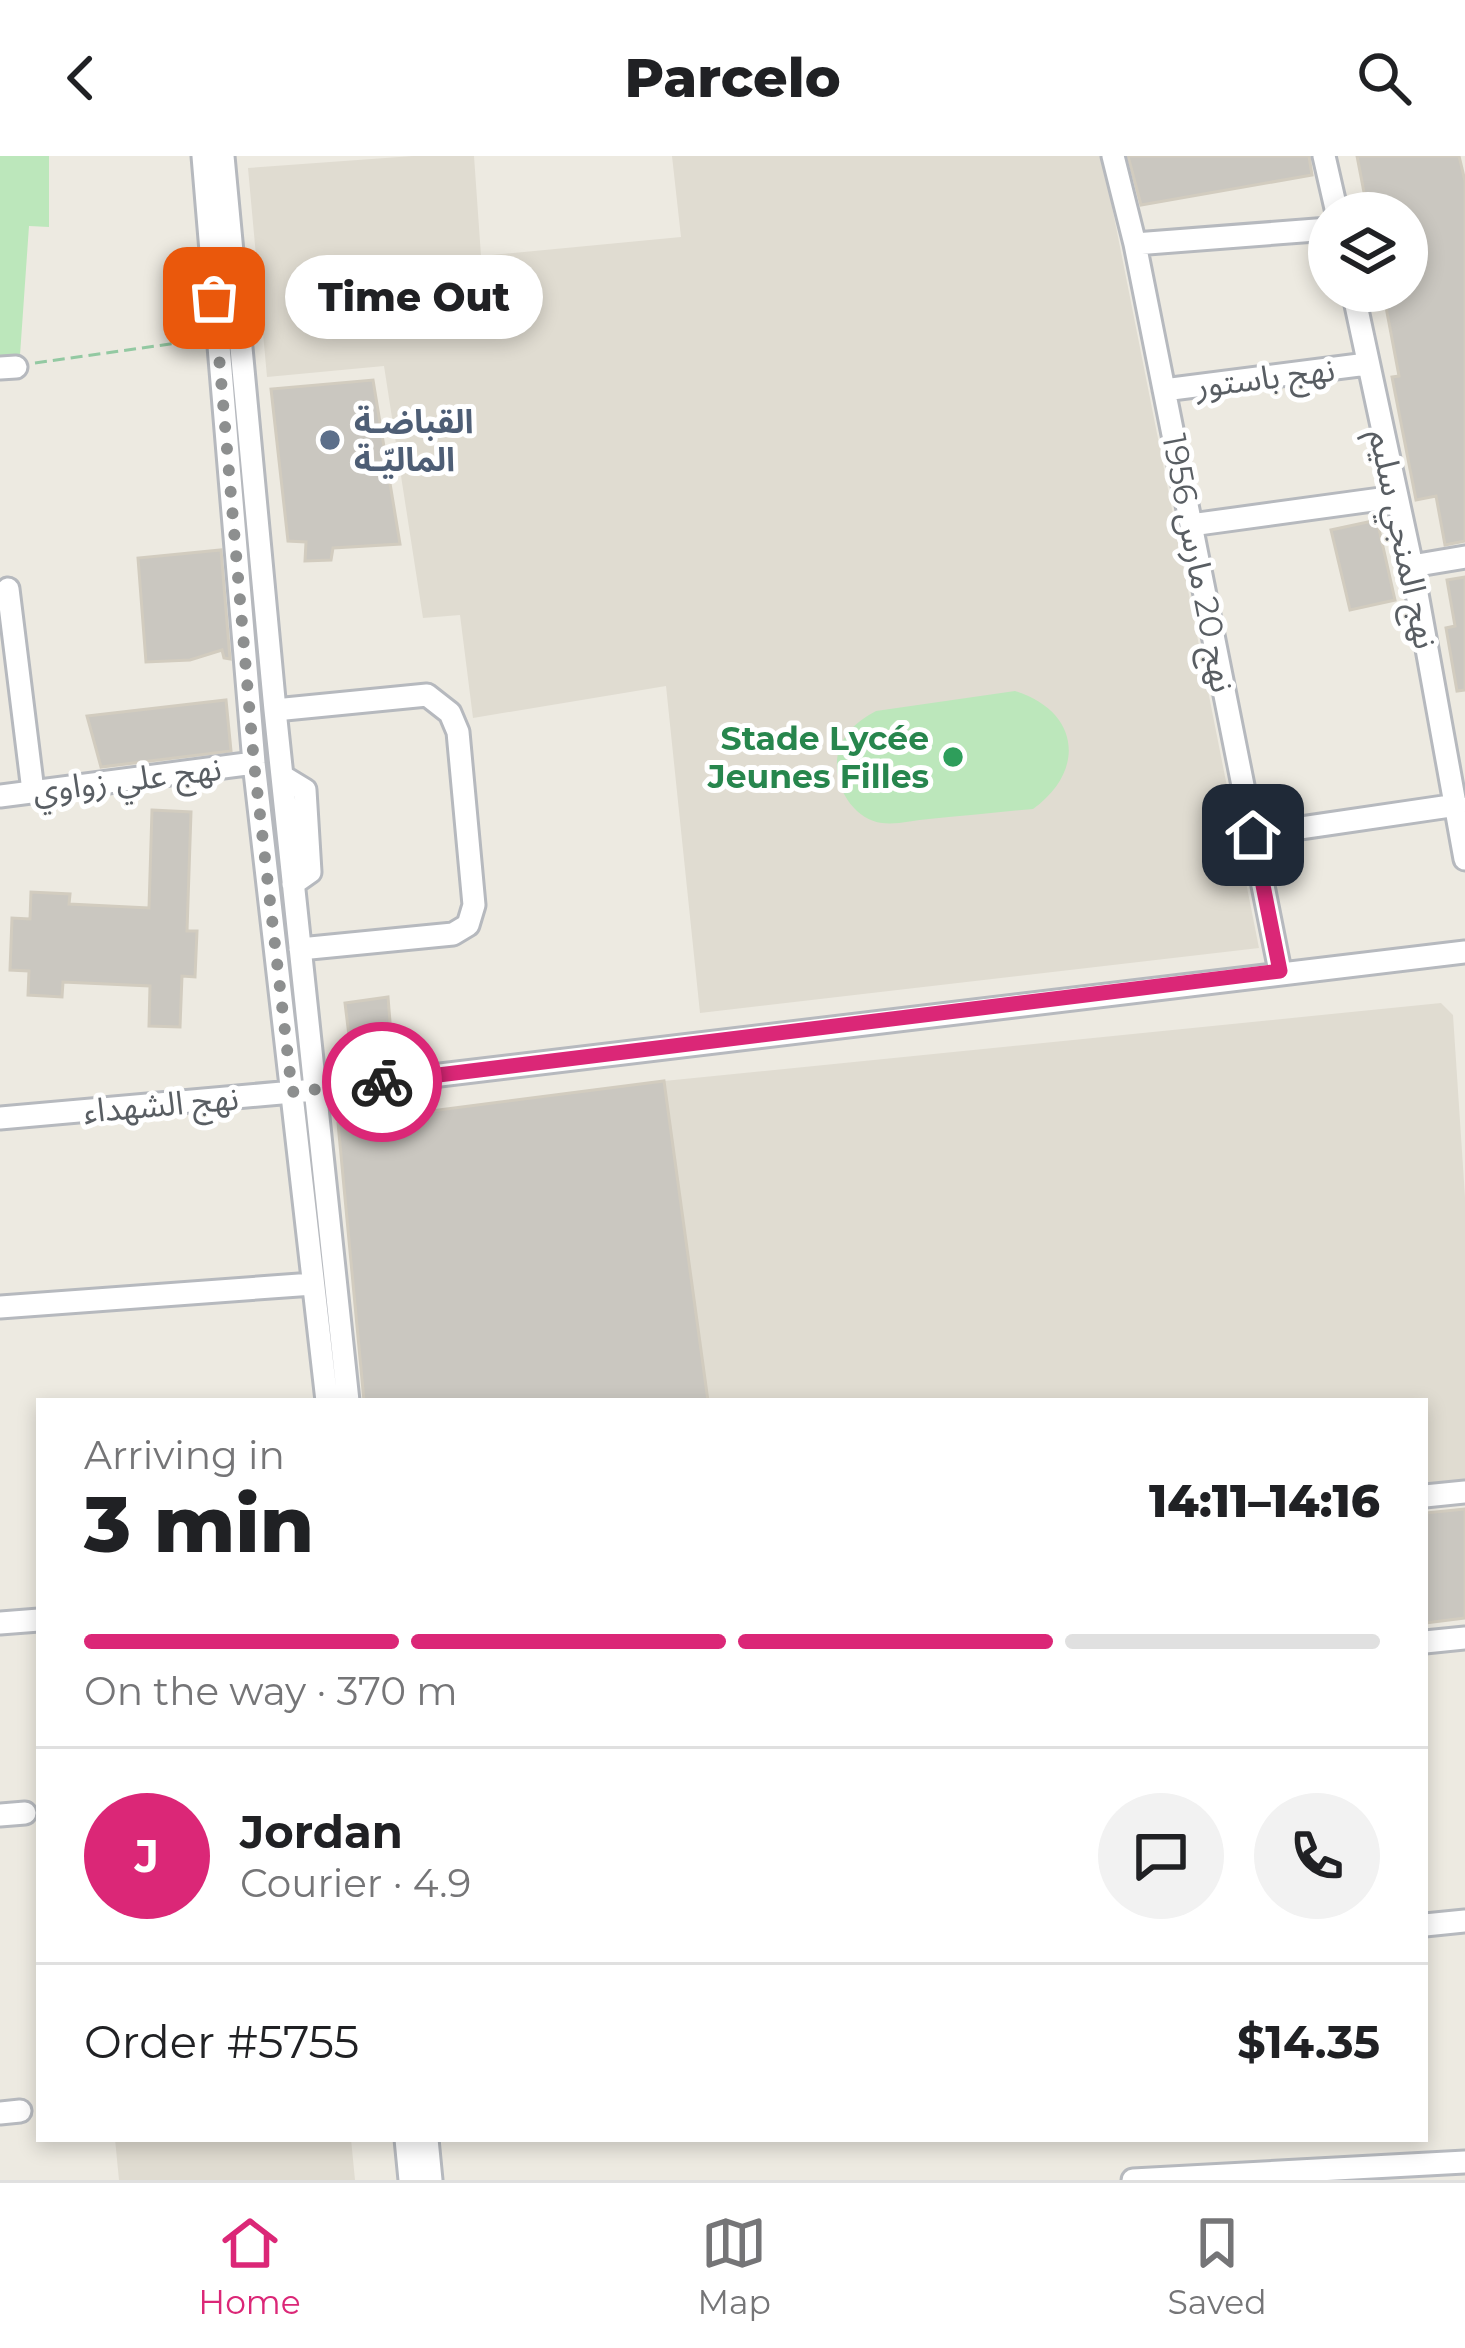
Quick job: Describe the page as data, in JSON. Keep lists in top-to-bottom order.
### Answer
{
  "streets": {
    "street": [
      "نهج باستور",
      "نهج المنجي سليم",
      "نهج 20 مارس 1956",
      "نهج علي زواوي",
      "نهج الشهداء"
    ]
  },
  "crossings": [
    ["نهج باستور", "نهج المنجي سليم"],
    ["نهج باستور", "نهج 20 مارس 1956"],
    ["نهج 20 مارس 1956", "نهج الشهداء"]
  ],
  "places": ["Time Out", "القباضـة الماليّـة", "Stade Lycée Jeunes Filles"],
  "page": {
    "header": "Parcelo",
    "bubble": "Time Out",
    "heading": ["3 min", "Arriving in", "14:11–14:16"],
    "panel": [
      "Jordan",
      "Courier · 4.9",
      "Order #5755",
      "$14.35"
    ],
    "bar": "On the way · 370 m",
    "round": "J",
    "tabs": ["Home", "Map", "Saved"]
  }
}
